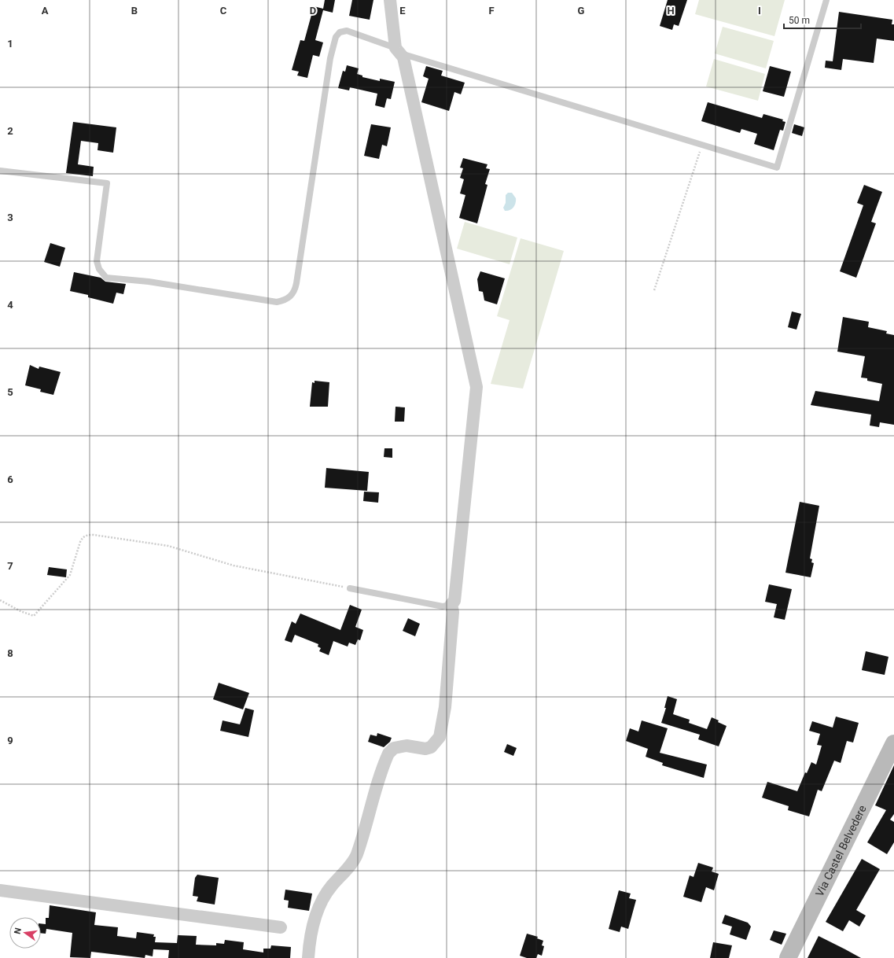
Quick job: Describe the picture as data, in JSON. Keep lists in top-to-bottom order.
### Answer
{
  "streets": {
    "street": ["Via Castel Belvedere"]
  },
  "scale_bar": "50 m",
  "north": "left",
  "grid": {
    "columns": [
      "A",
      "B",
      "C",
      "D",
      "E",
      "F",
      "G",
      "H",
      "I"
    ],
    "rows": [
      "1",
      "2",
      "3",
      "4",
      "5",
      "6",
      "7",
      "8",
      "9"
    ]
  }
}
